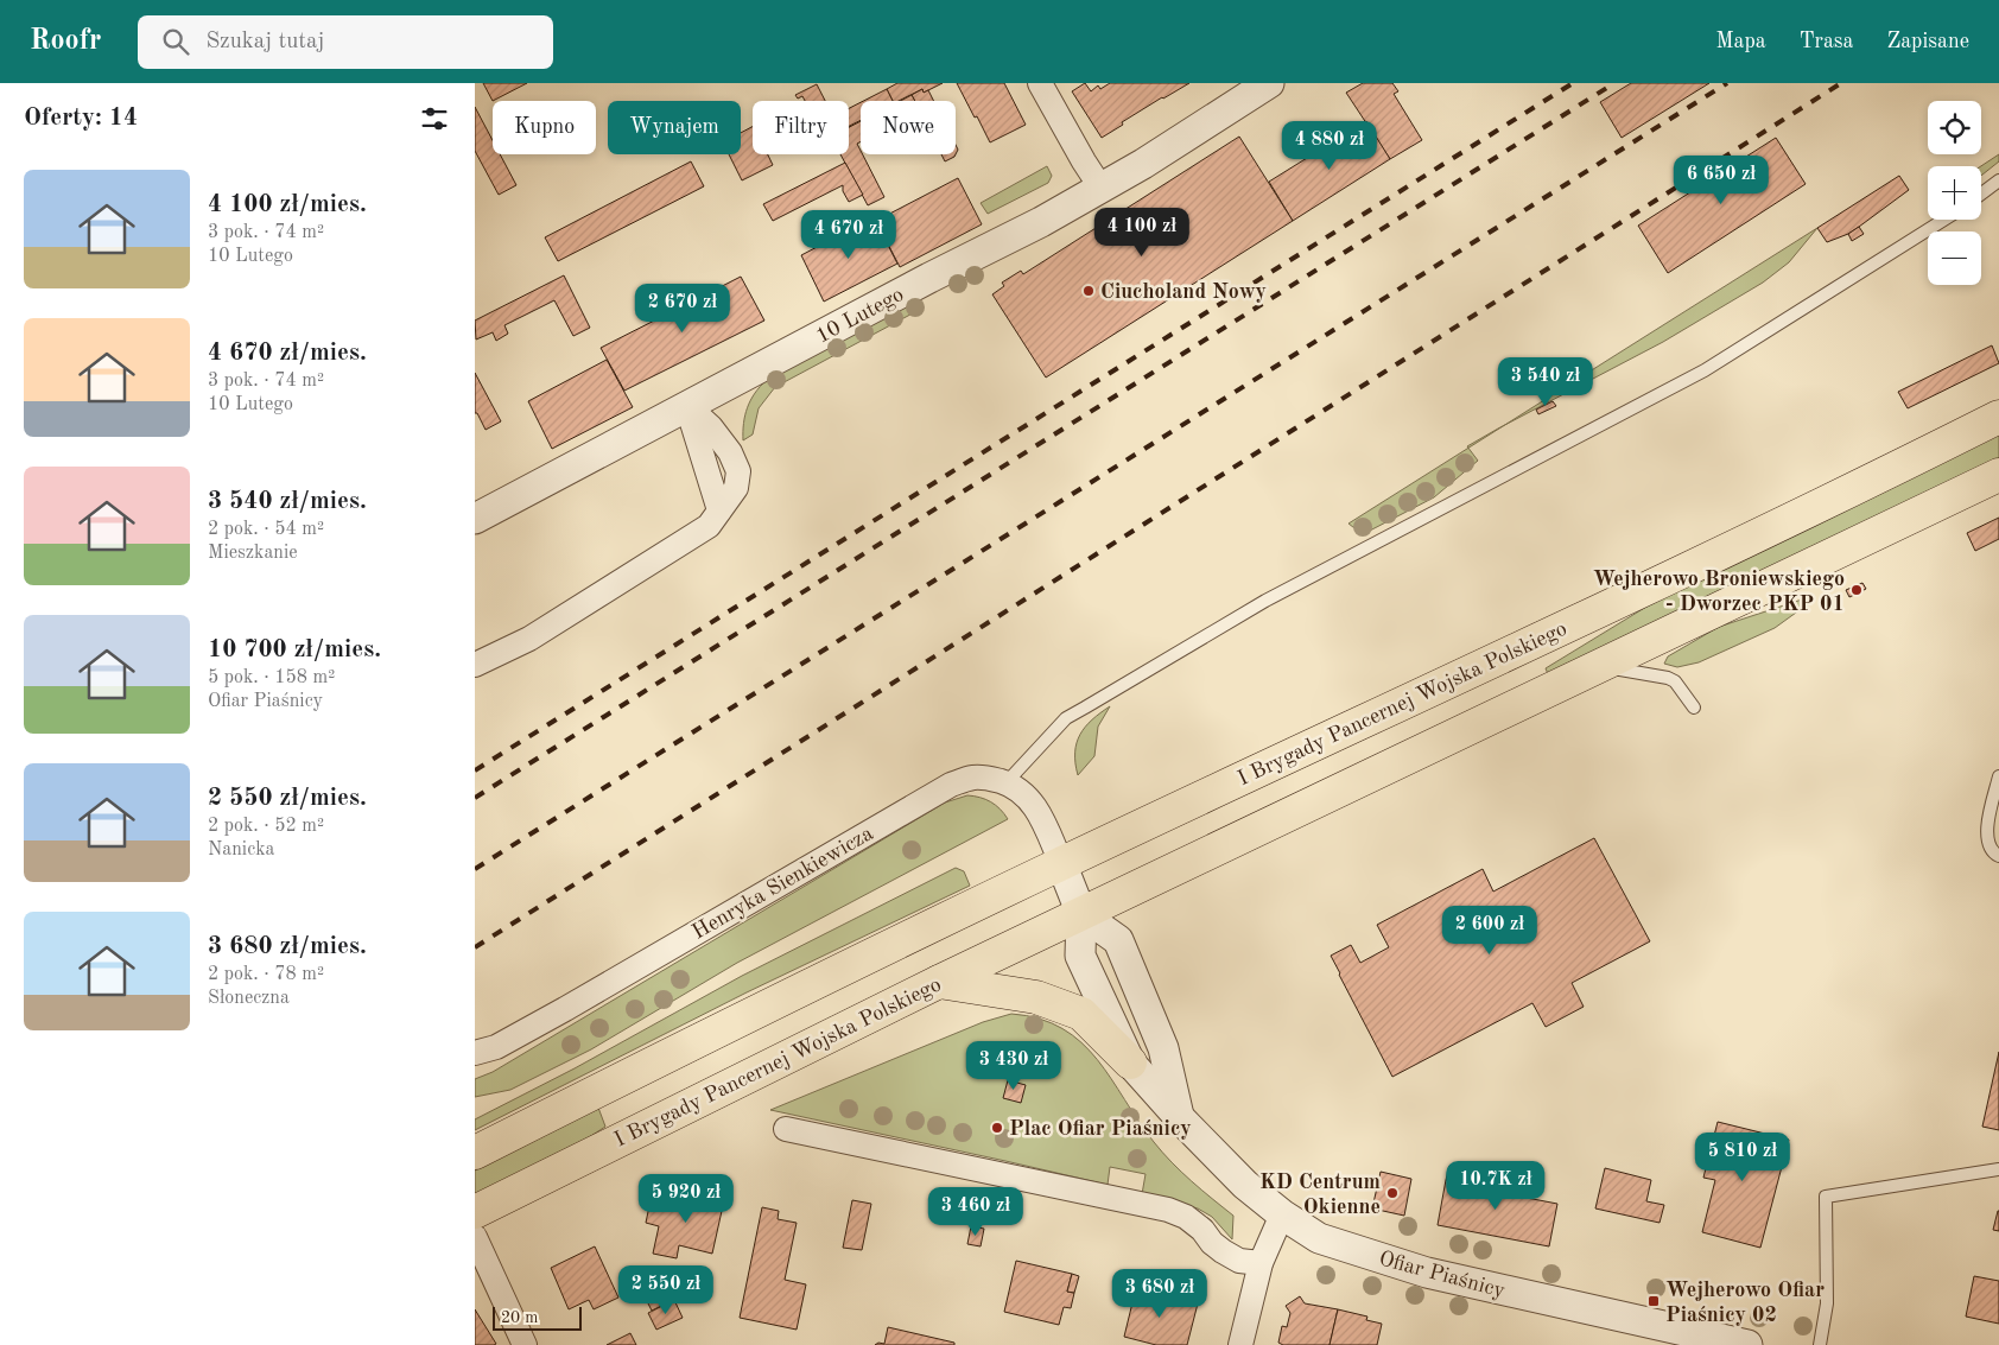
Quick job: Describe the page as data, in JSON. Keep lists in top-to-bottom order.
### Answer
{
  "streets": {
    "main road": ["I Brygady Pancernej Wojska Polskiego"],
    "street": ["10 Lutego", "Henryka Sienkiewicza", "Ofiar Piaśnicy"]
  },
  "crossings": [
    ["I Brygady Pancernej Wojska Polskiego", "Henryka Sienkiewicza"],
    ["I Brygady Pancernej Wojska Polskiego", "Ofiar Piaśnicy"]
  ],
  "places": {
    "other": [
      "Ciucholand Nowy",
      "Wejherowo Broniewskiego - Dworzec PKP 01",
      "Plac Ofiar Piaśnicy",
      "KD Centrum Okienne"
    ],
    "transit": ["Wejherowo Ofiar Piaśnicy 02"]
  },
  "scale_bar": "20 m",
  "page": {
    "header": "Roofr",
    "search": "Szukaj tutaj",
    "nav": ["Mapa", "Trasa", "Zapisane"],
    "heading": "Oferty: 14",
    "map_buttons": ["+", "−"],
    "chip": [
      "Kupno",
      "Wynajem",
      "Filtry",
      "Nowe"
    ],
    "price": [
      "4 880 zł",
      "6 650 zł",
      "4 100 zł",
      "4 670 zł",
      "2 670 zł",
      "3 540 zł",
      "2 600 zł",
      "3 430 zł",
      "5 810 zł",
      "10.7K zł",
      "5 920 zł",
      "3 460 zł",
      "2 550 zł",
      "3 680 zł"
    ],
    "list": [
      {
        "name": "4 100 zł/mies.",
        "note": "3 pok. · 74 m² · 10 Lutego"
      },
      {
        "name": "4 670 zł/mies.",
        "note": "3 pok. · 74 m² · 10 Lutego"
      },
      {
        "name": "3 540 zł/mies.",
        "note": "2 pok. · 54 m² · Mieszkanie"
      },
      {
        "name": "10 700 zł/mies.",
        "note": "5 pok. · 158 m² · Ofiar Piaśnicy"
      },
      {
        "name": "2 550 zł/mies.",
        "note": "2 pok. · 52 m² · Nanicka"
      },
      {
        "name": "3 680 zł/mies.",
        "note": "2 pok. · 78 m² · Słoneczna"
      }
    ],
    "scale": "20 m"
  }
}
